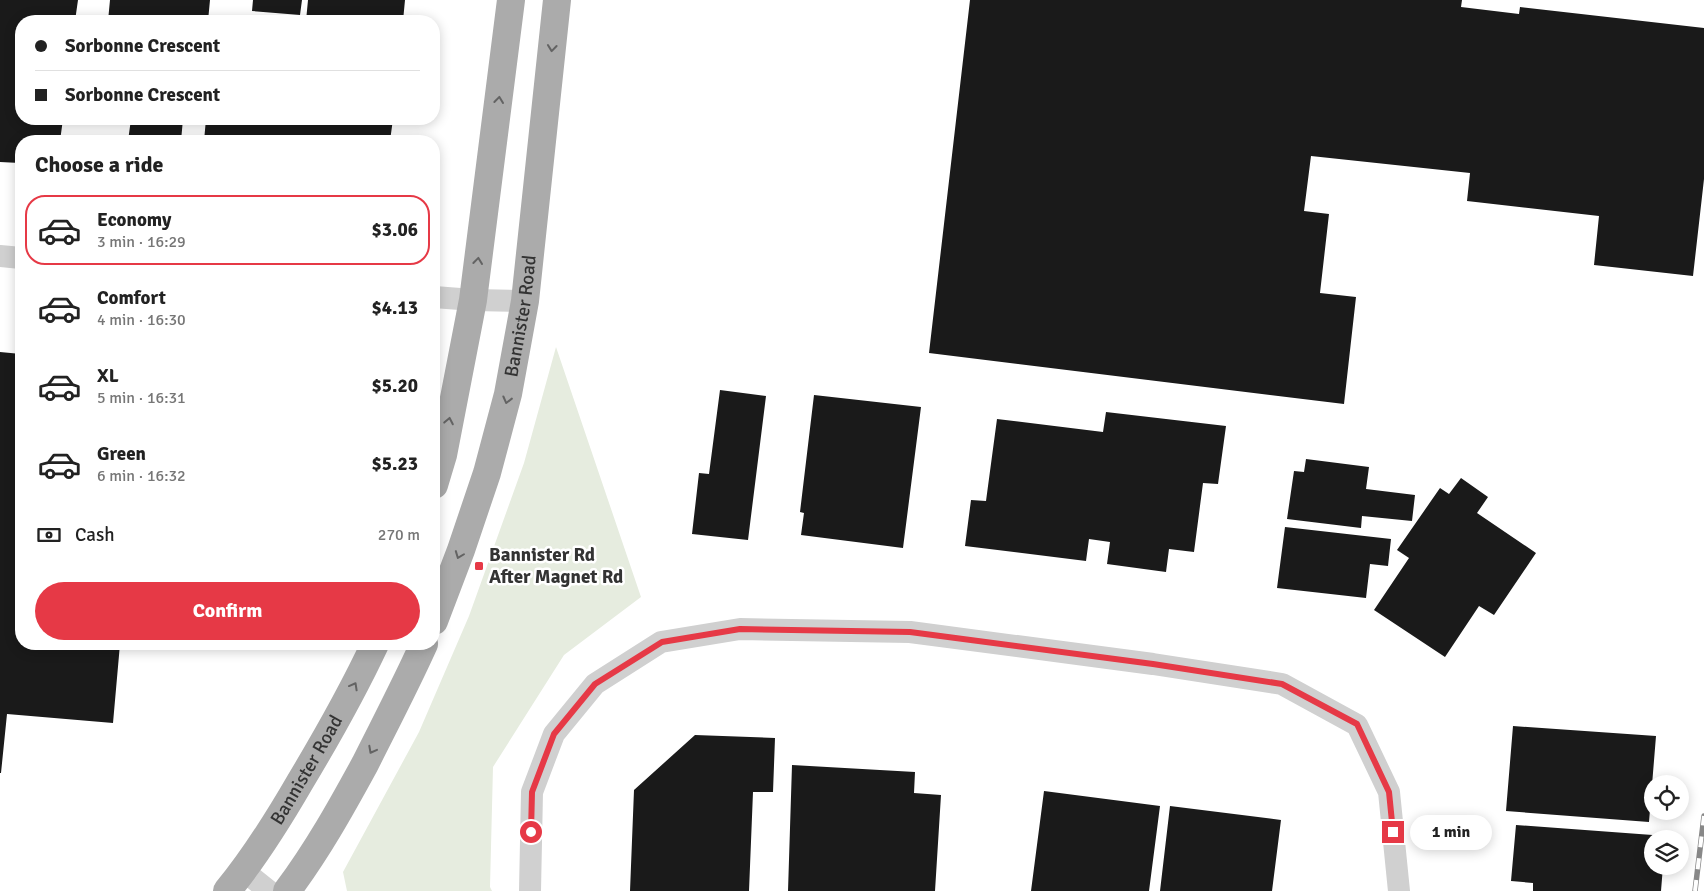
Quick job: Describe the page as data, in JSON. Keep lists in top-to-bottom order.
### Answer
{
  "streets": {
    "main road": ["Bannister Road"]
  },
  "places": {
    "transit": ["Bannister Rd After Magnet Rd"]
  },
  "page": {
    "banner": ["Sorbonne Crescent", "Sorbonne Crescent"],
    "heading": "Choose a ride",
    "list": [
      {
        "name": "Economy",
        "note": "3 min · 16:29",
        "value": "$3.06"
      },
      {
        "name": "Comfort",
        "note": "4 min · 16:30",
        "value": "$4.13"
      },
      {
        "name": "XL",
        "note": "5 min · 16:31",
        "value": "$5.20"
      },
      {
        "name": "Green",
        "note": "6 min · 16:32",
        "value": "$5.23"
      }
    ],
    "pay": ["Cash", "270 m"],
    "buttons": "Confirm",
    "bubble": "1 min"
  }
}
